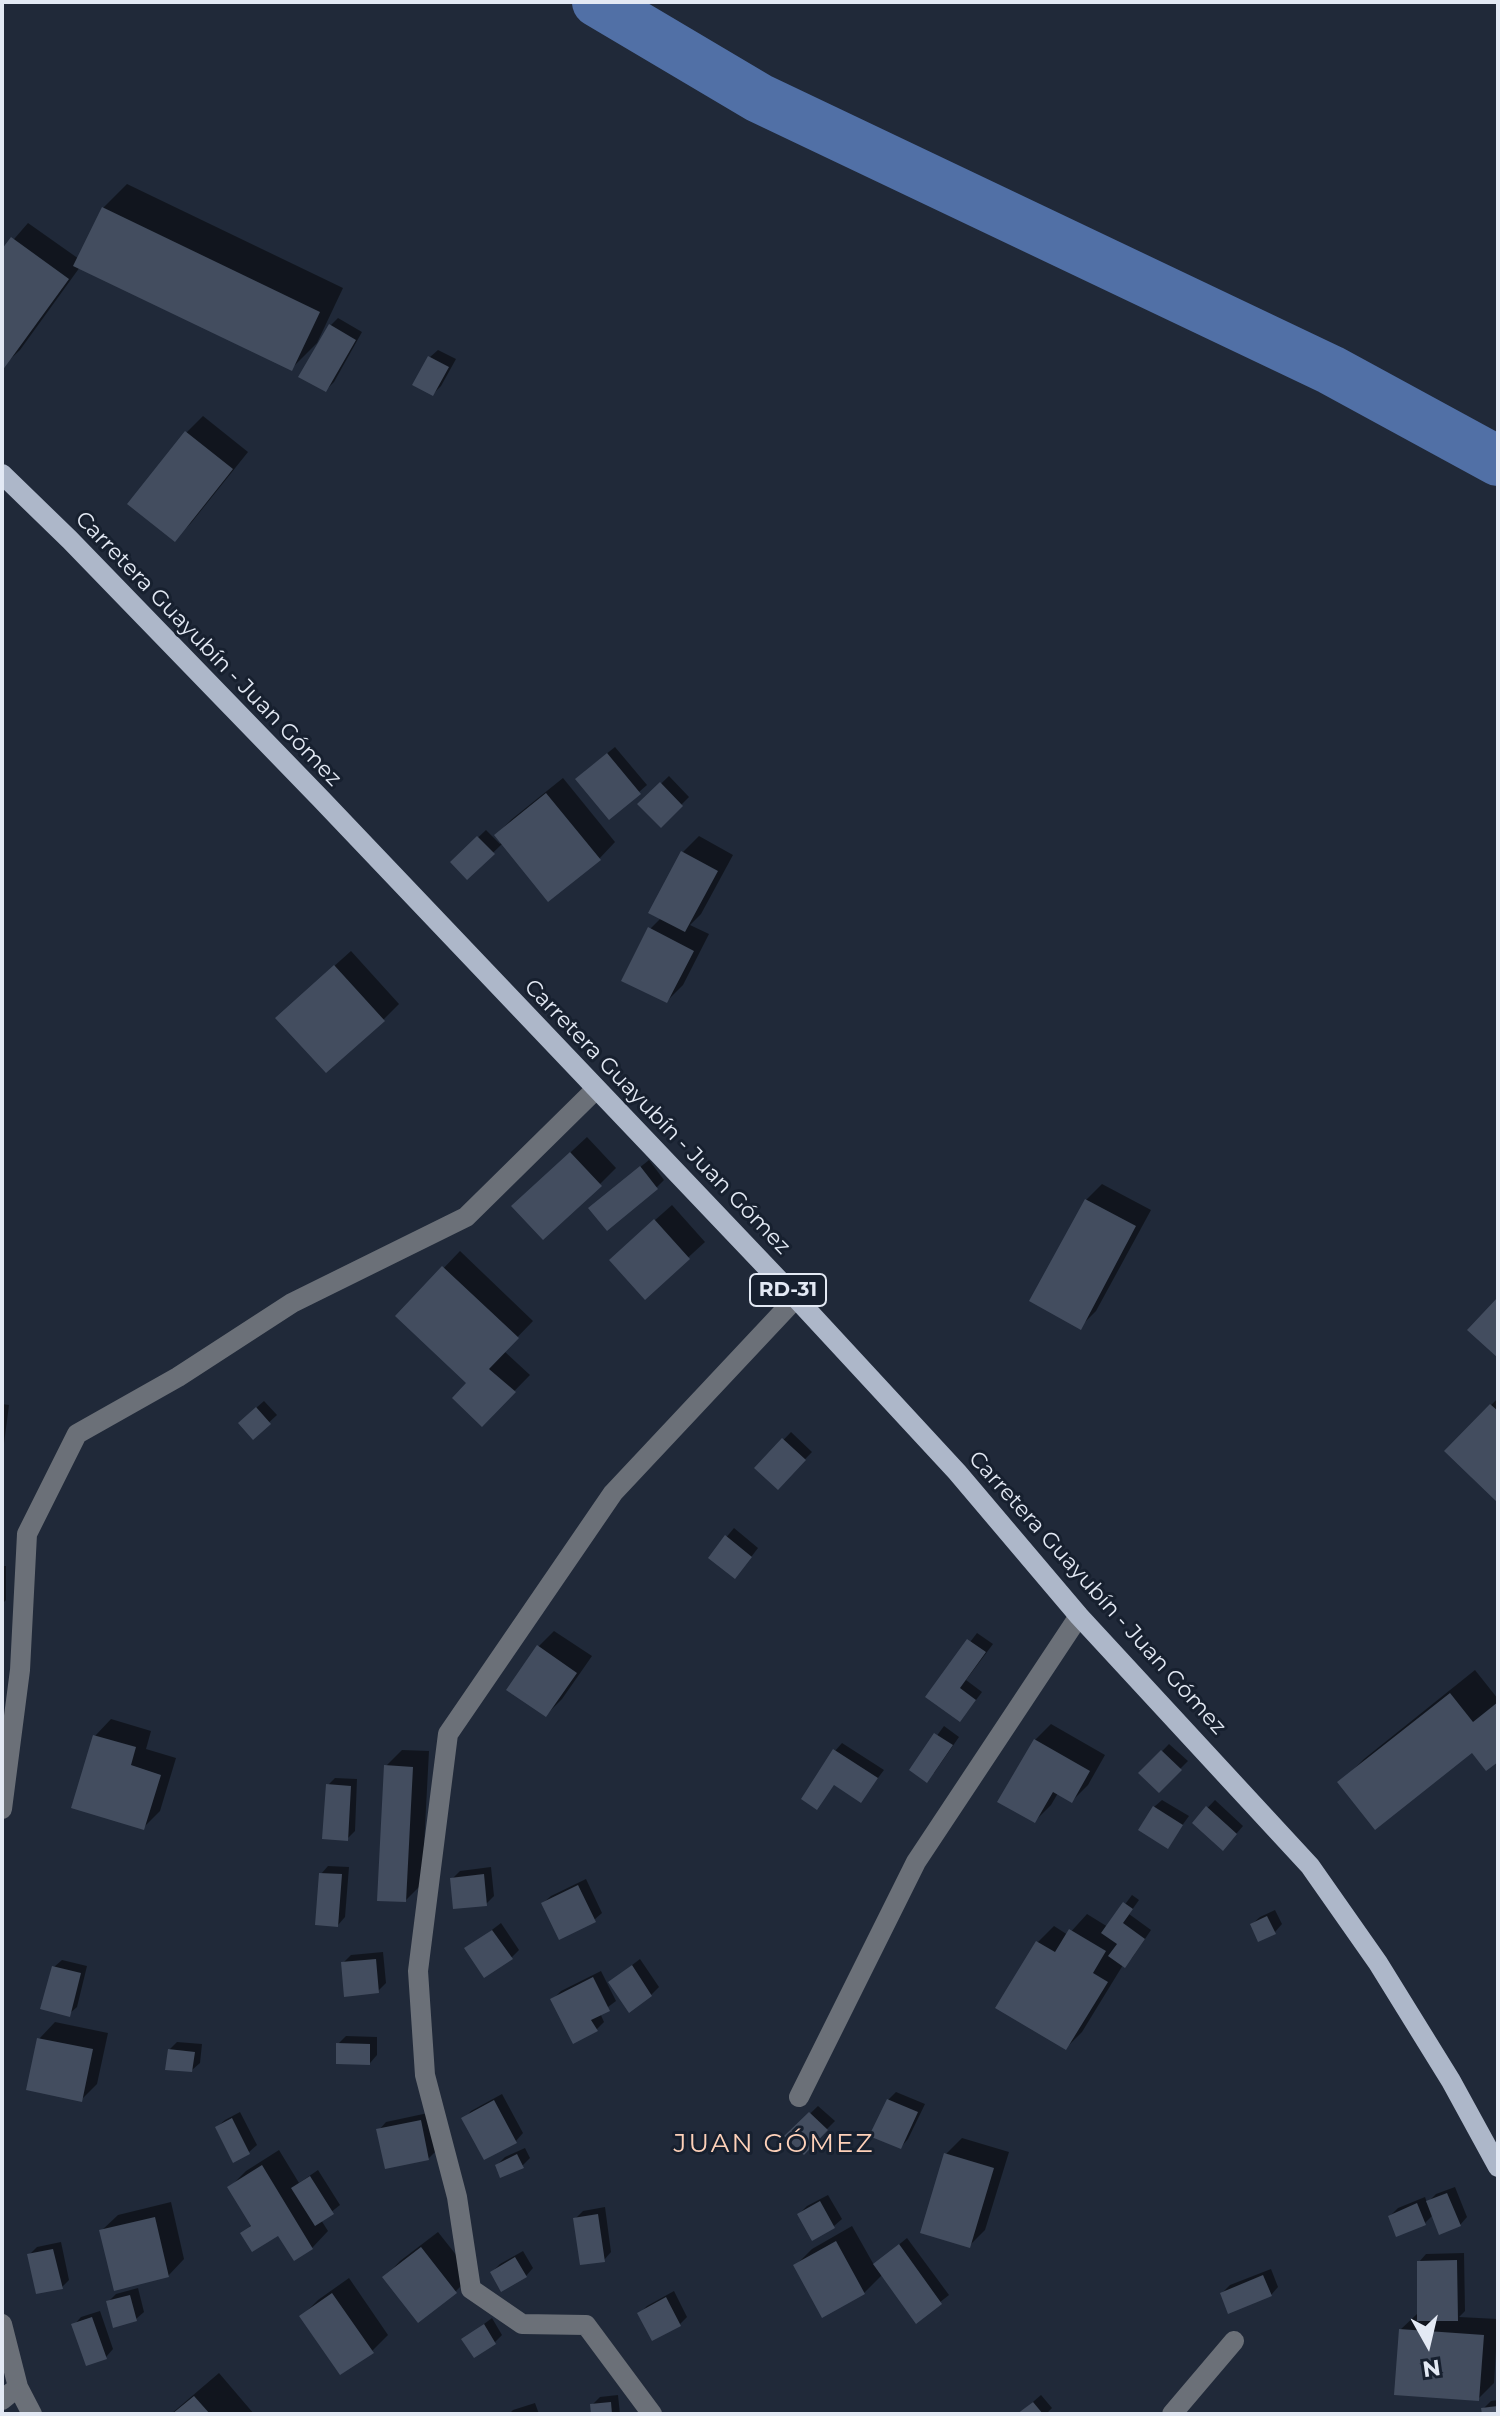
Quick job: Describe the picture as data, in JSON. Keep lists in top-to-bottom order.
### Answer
{
  "streets": {
    "main road": ["Carretera Guayubín - Juan Gómez", "RD-31"]
  },
  "districts": ["JUAN GÓMEZ"],
  "north": "bottom"
}
